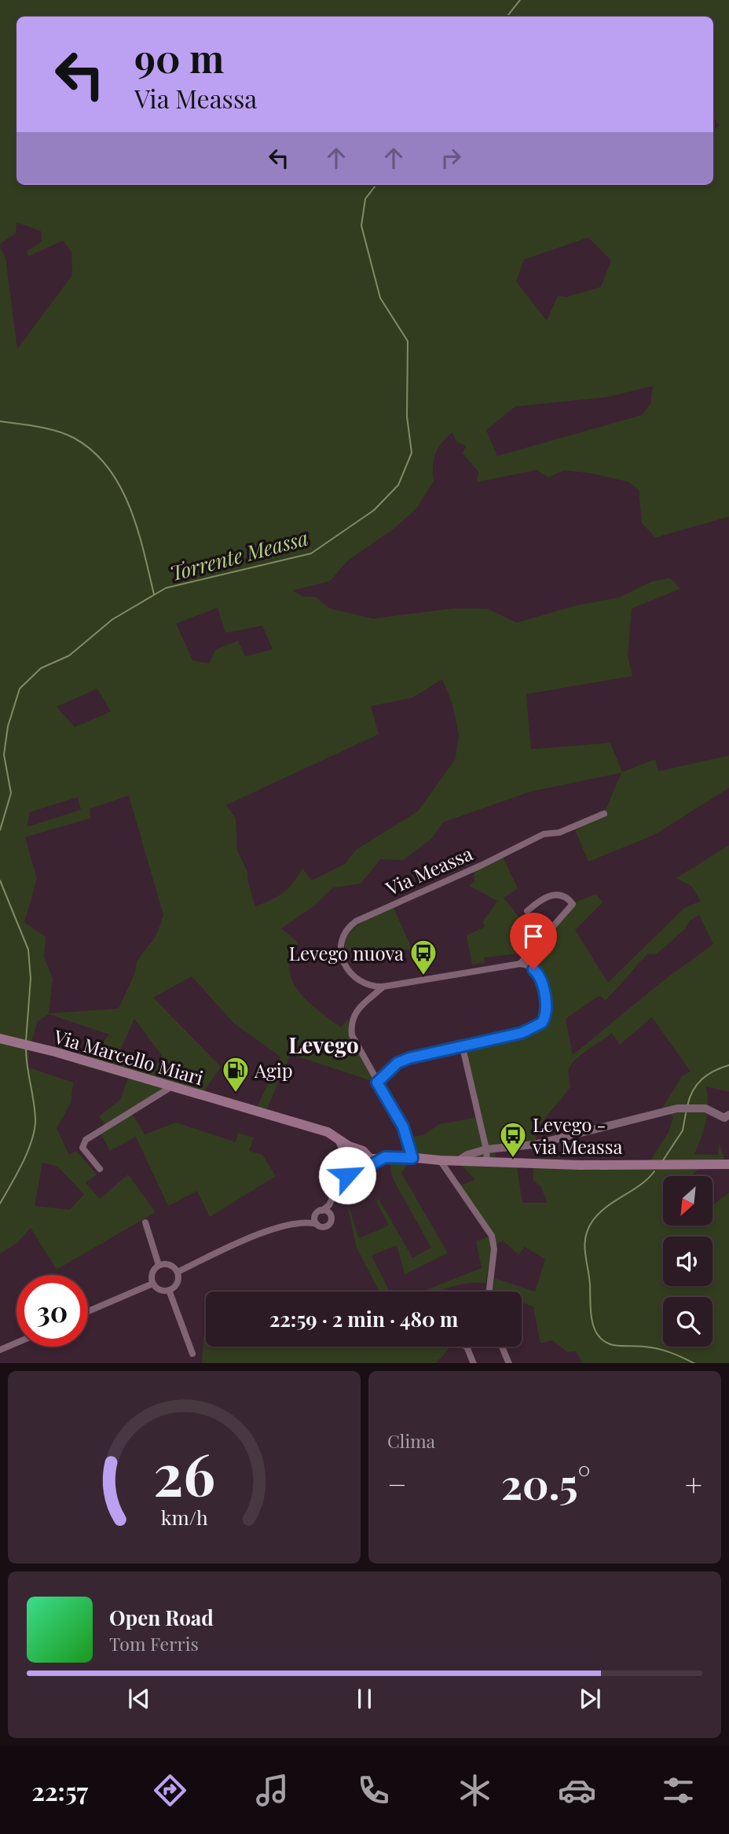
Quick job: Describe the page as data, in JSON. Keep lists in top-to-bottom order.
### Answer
{
  "streets": {
    "main road": ["Via Marcello Miari"],
    "street": ["Via Meassa"]
  },
  "districts": ["Levego"],
  "water": ["Torrente Meassa"],
  "places": {
    "bus stop": ["Levego nuova", "Levego - via Meassa"],
    "fuel station": ["Agip"]
  },
  "north": "bottom left",
  "page": {
    "turn": ["90 m", "Via Meassa"],
    "limit": "30",
    "trip": "22:59 · 2 min · 480 m",
    "tile": "Clima",
    "heat": ["−", "20.5°", "+"],
    "song": ["Open Road", "Tom Ferris"],
    "tabs": "22:57",
    "gauge": ["26", "km/h"]
  }
}
